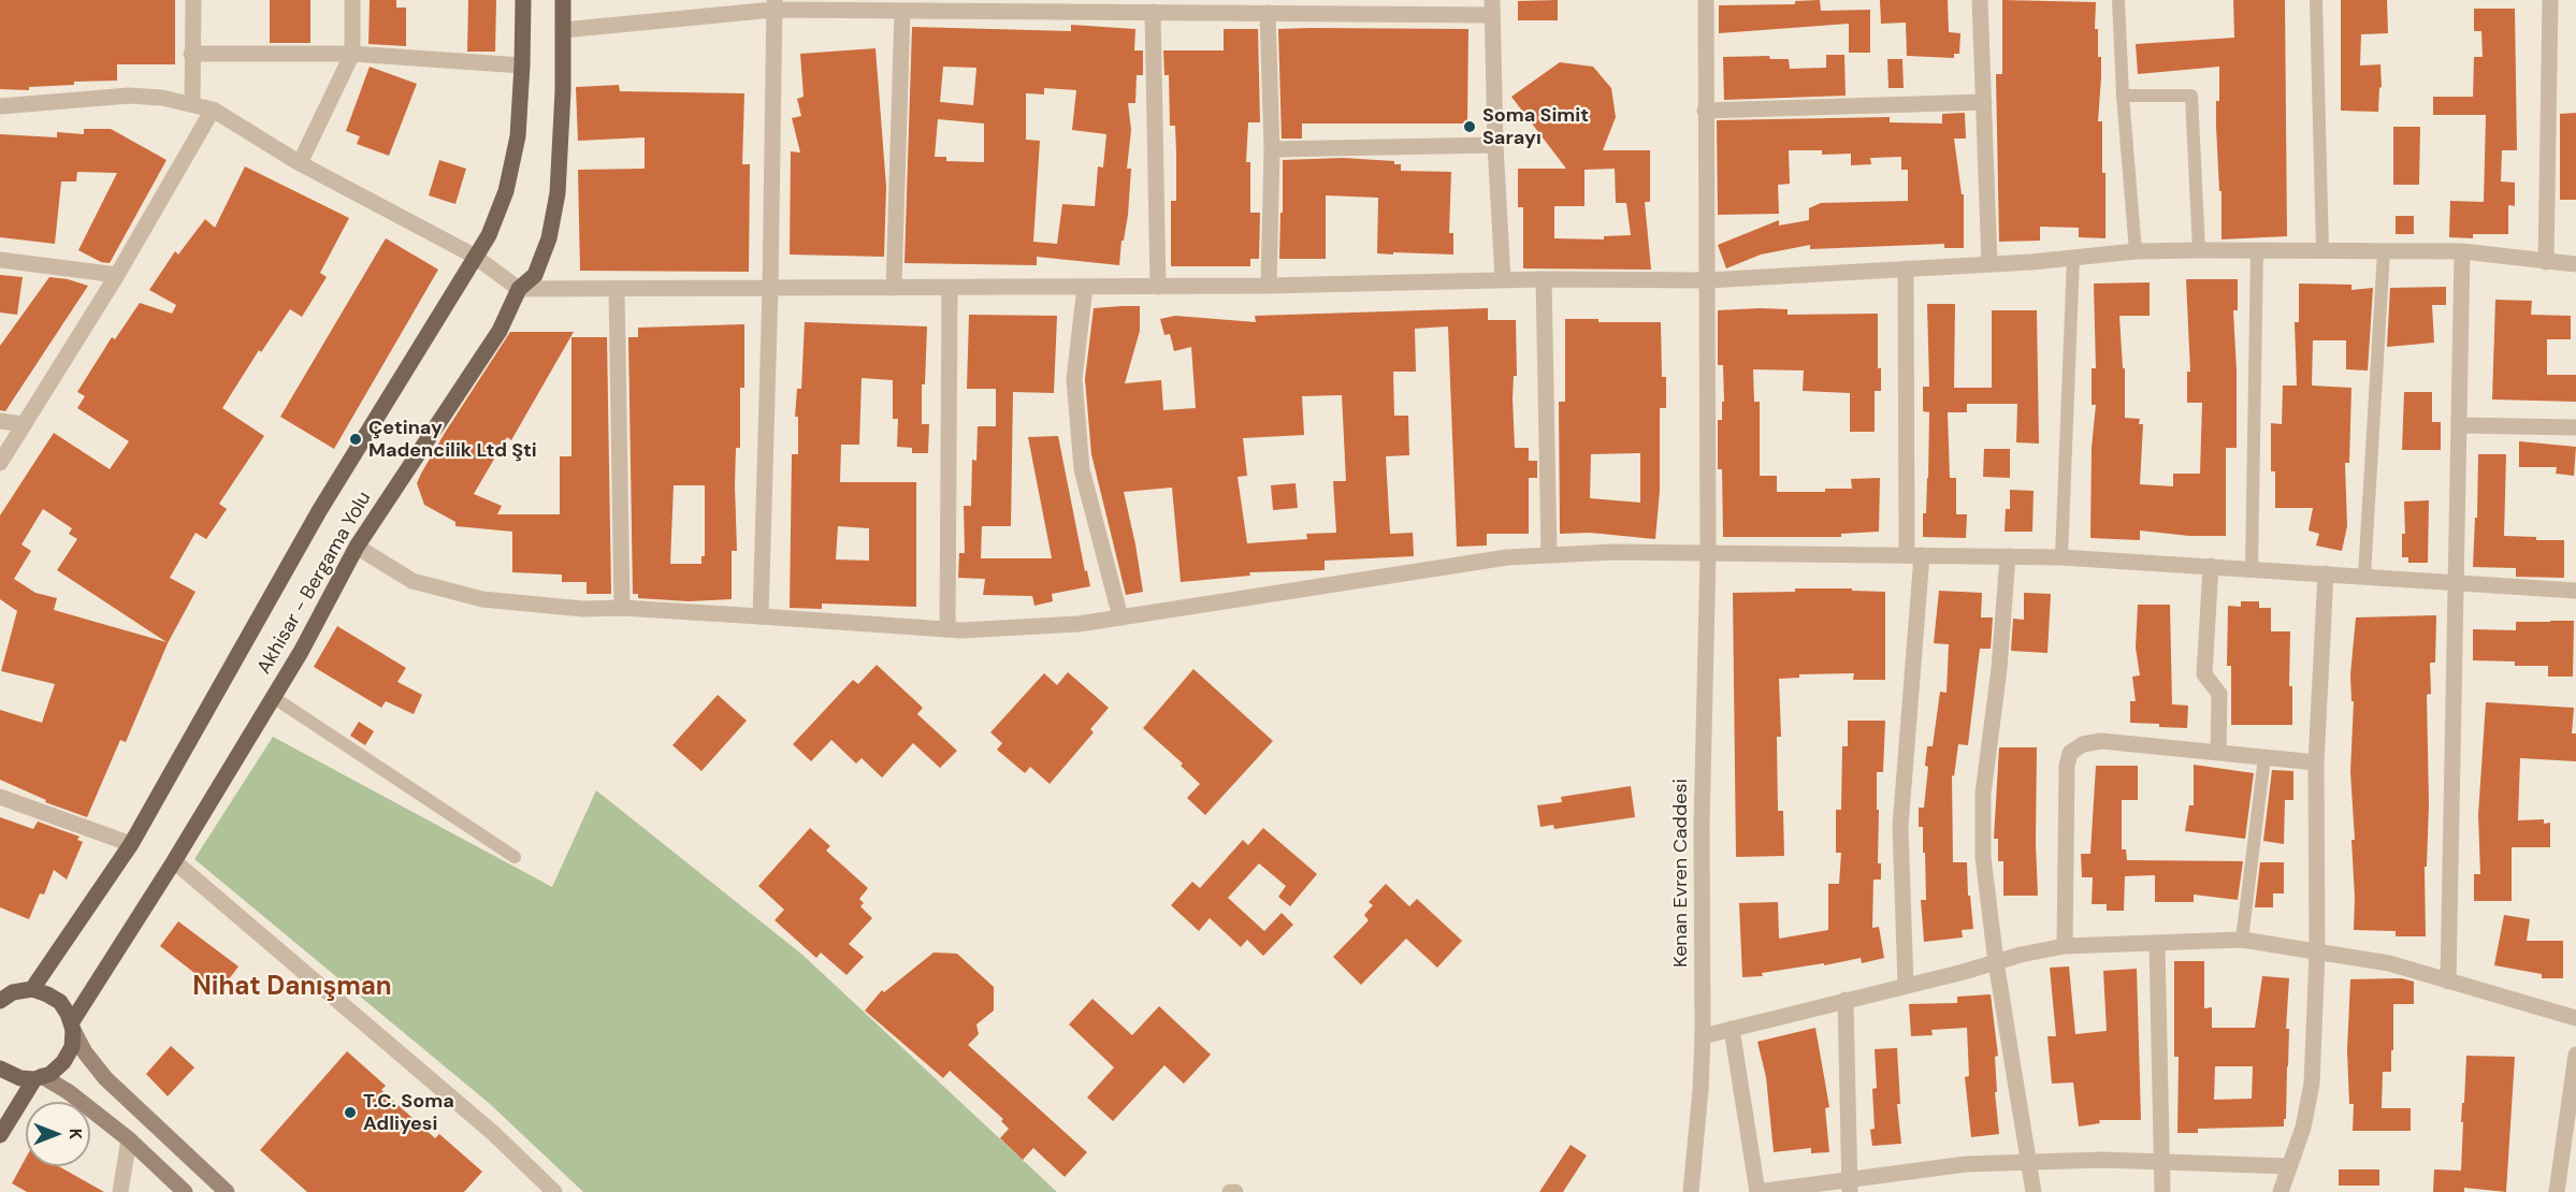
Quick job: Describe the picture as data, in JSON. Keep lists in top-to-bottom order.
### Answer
{
  "streets": {
    "main road": ["Akhisar - Bergama Yolu"],
    "street": ["Kenan Evren Caddesi"]
  },
  "districts": ["Nihat Danışman"],
  "places": ["Soma Simit Sarayı", "Çetinay Madencilik Ltd Şti", "T.C. Soma Adliyesi"],
  "north": "right"
}
